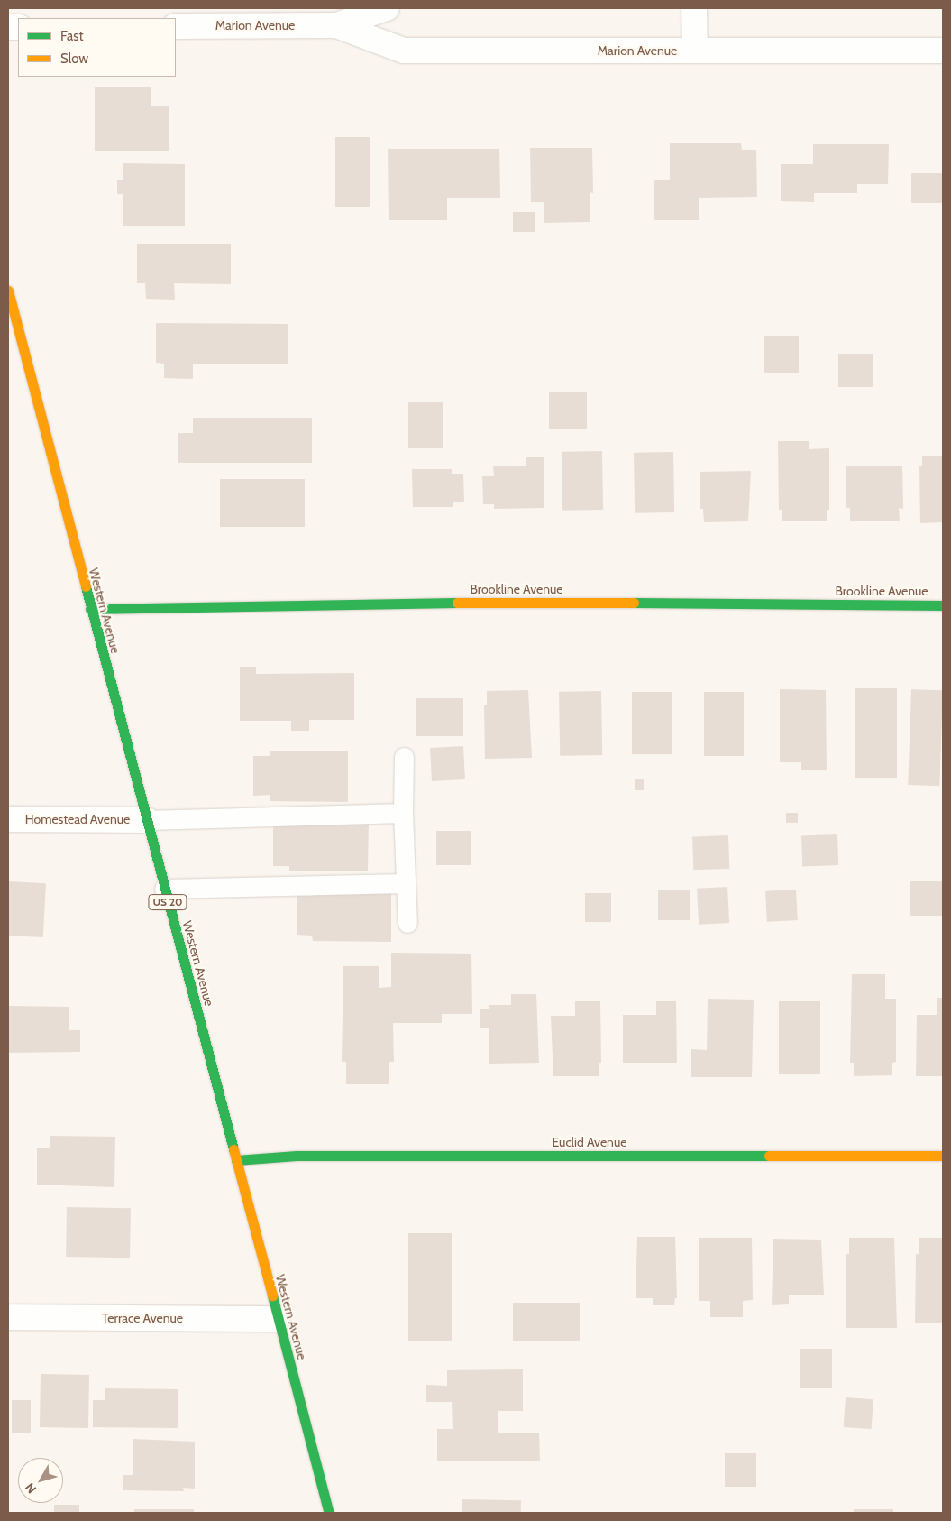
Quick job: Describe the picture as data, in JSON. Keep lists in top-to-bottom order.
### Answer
{
  "streets": {
    "street": [
      "Marion Avenue",
      "Brookline Avenue",
      "Western Avenue",
      "Homestead Avenue",
      "US 20",
      "Euclid Avenue",
      "Terrace Avenue"
    ]
  },
  "crossings": [
    ["Brookline Avenue", "Western Avenue"],
    ["Western Avenue", "Homestead Avenue"],
    ["Western Avenue", "Euclid Avenue"],
    ["Western Avenue", "Terrace Avenue"]
  ],
  "legend": ["Fast", "Slow"],
  "north": "bottom left"
}
